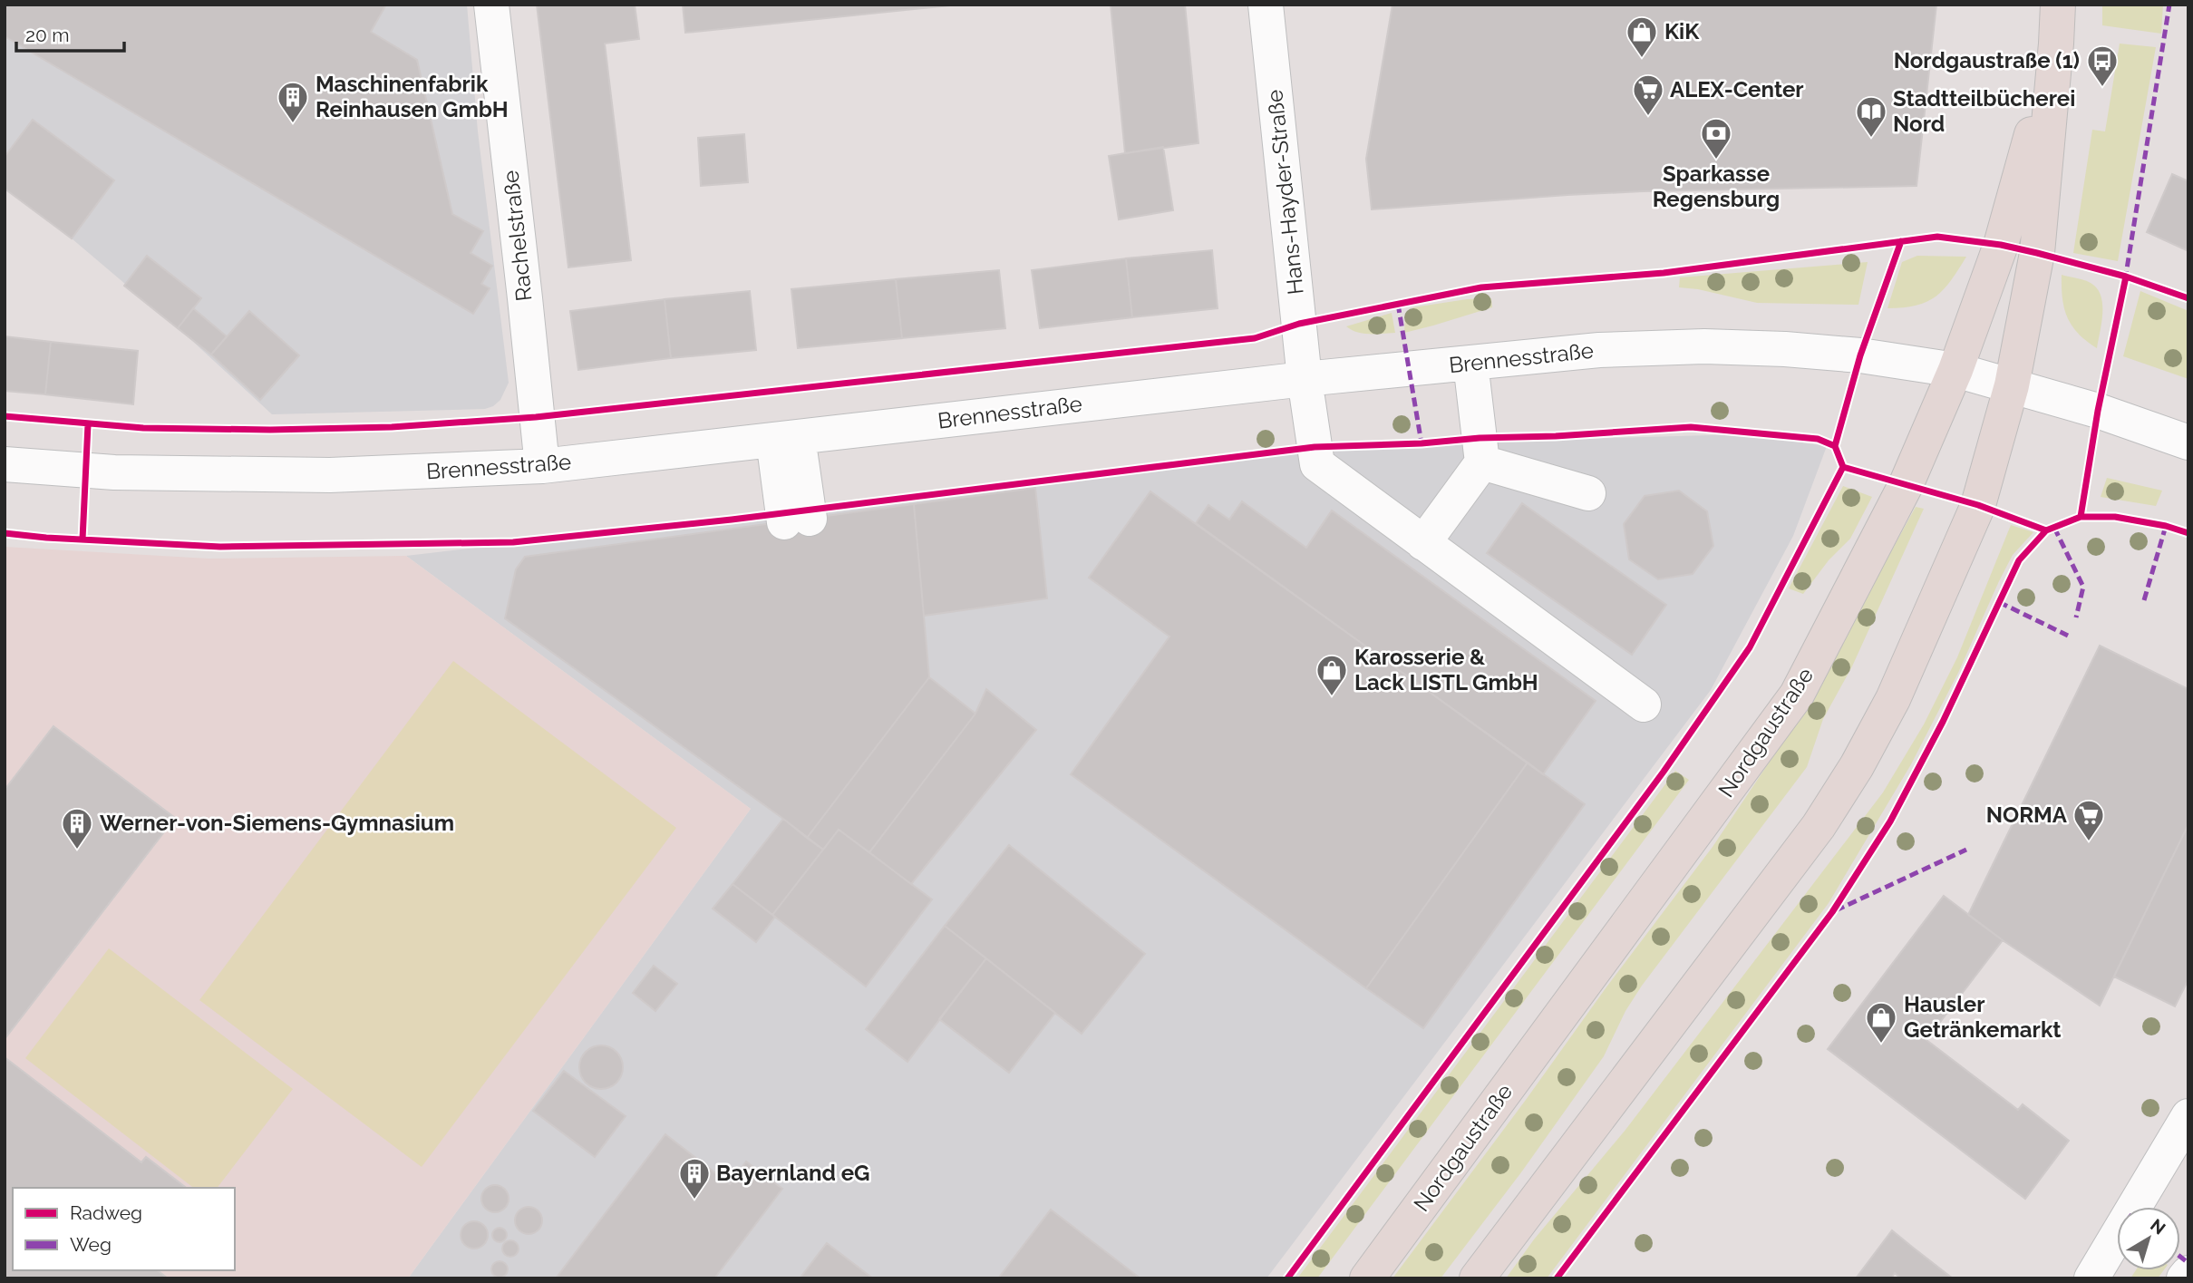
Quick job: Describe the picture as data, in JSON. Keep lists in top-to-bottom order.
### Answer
{
  "streets": {
    "main road": ["Nordgaustraße"],
    "street": ["Hans-Hayder-Straße", "Rachelstraße", "Brennesstraße"]
  },
  "crossings": [
    ["Hans-Hayder-Straße", "Brennesstraße"],
    ["Rachelstraße", "Brennesstraße"],
    ["Brennesstraße", "Nordgaustraße"]
  ],
  "places": {
    "shop": ["KiK", "Karosserie & Lack LISTL GmbH", "Hausler Getränkemarkt"],
    "bus stop": ["Nordgaustraße (1)"],
    "supermarket": ["ALEX-Center", "NORMA"],
    "building": ["Maschinenfabrik Reinhausen GmbH", "Werner-von-Siemens-Gymnasium", "Bayernland eG"],
    "library": ["Stadtteilbücherei Nord"],
    "bank": ["Sparkasse Regensburg"]
  },
  "legend": ["Radweg", "Weg"],
  "scale_bar": "20 m",
  "north": "top right"
}
